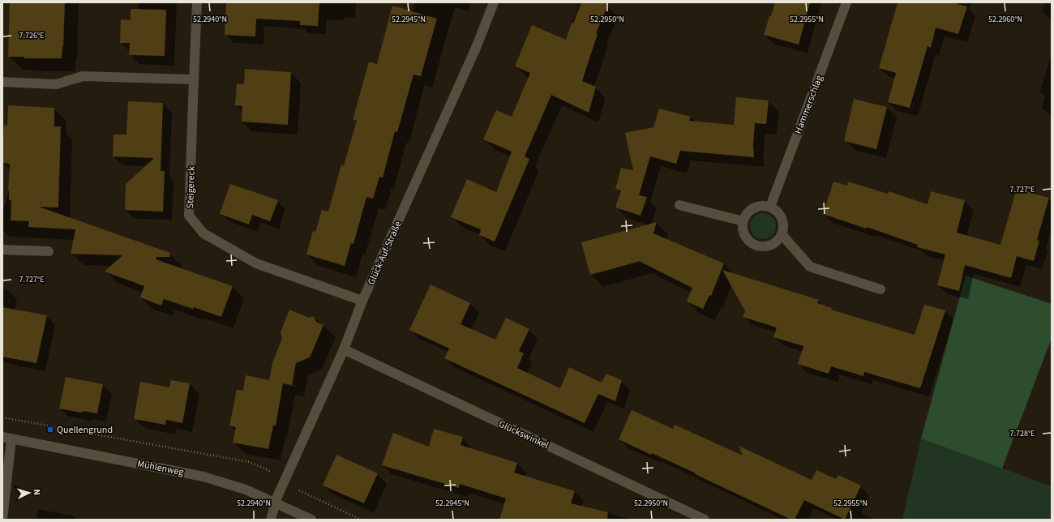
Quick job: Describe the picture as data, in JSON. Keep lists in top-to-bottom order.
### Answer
{
  "streets": {
    "street": [
      "Hammerschlag",
      "Steigereck",
      "Glück-Auf-Straße",
      "Glückswinkel",
      "Mühlenweg"
    ]
  },
  "crossings": [
    ["Steigereck", "Glück-Auf-Straße"],
    ["Glück-Auf-Straße", "Glückswinkel"],
    ["Glück-Auf-Straße", "Mühlenweg"]
  ],
  "places": {
    "transit": ["Quellengrund"]
  },
  "north": "right",
  "coordinates": [
    "52.2940°N",
    "52.2945°N",
    "52.2950°N",
    "52.2955°N",
    "52.2960°N",
    "7.726°E",
    "7.727°E",
    "7.728°E"
  ]
}
